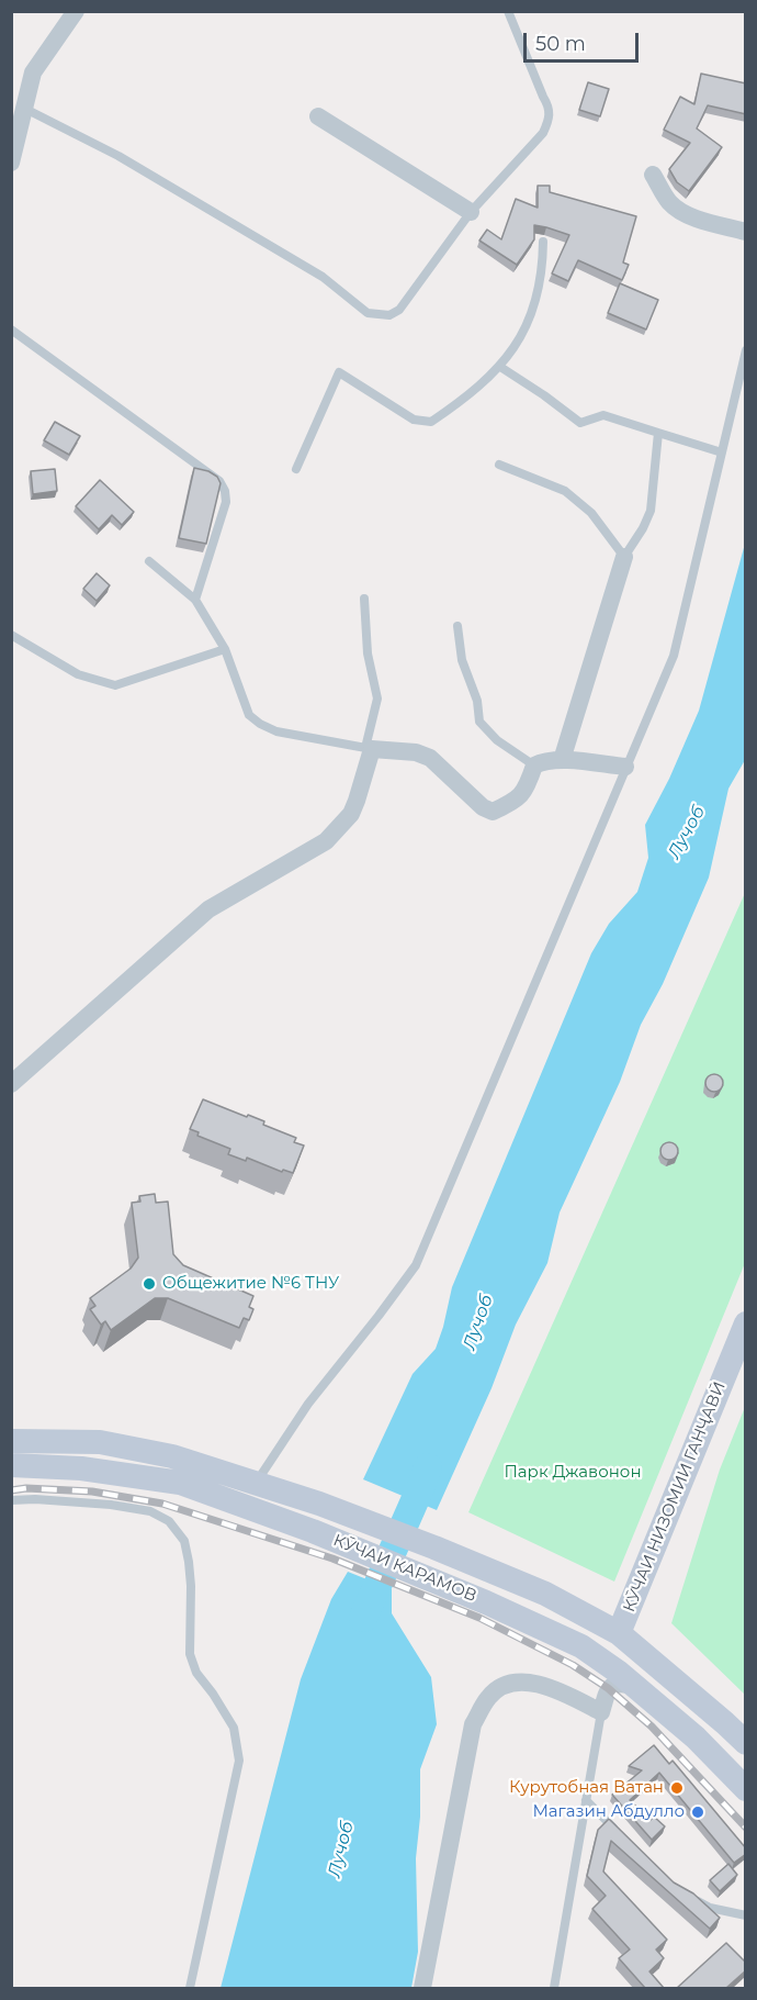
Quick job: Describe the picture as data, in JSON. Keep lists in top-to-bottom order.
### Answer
{
  "streets": {
    "main road": ["КӮЧАИ НИЗОМИИ ГАНҶАВӢ", "КӮЧАИ КАРАМОВ"]
  },
  "crossings": [
    ["КӮЧАИ НИЗОМИИ ГАНҶАВӢ", "КӮЧАИ КАРАМОВ"]
  ],
  "water": ["Лучоб"],
  "parks": ["Парк Джавонон"],
  "places": ["Общежитие №6 ТНУ", "Курутобная Ватан", "Магазин Абдулло"],
  "scale_bar": "50 m"
}
